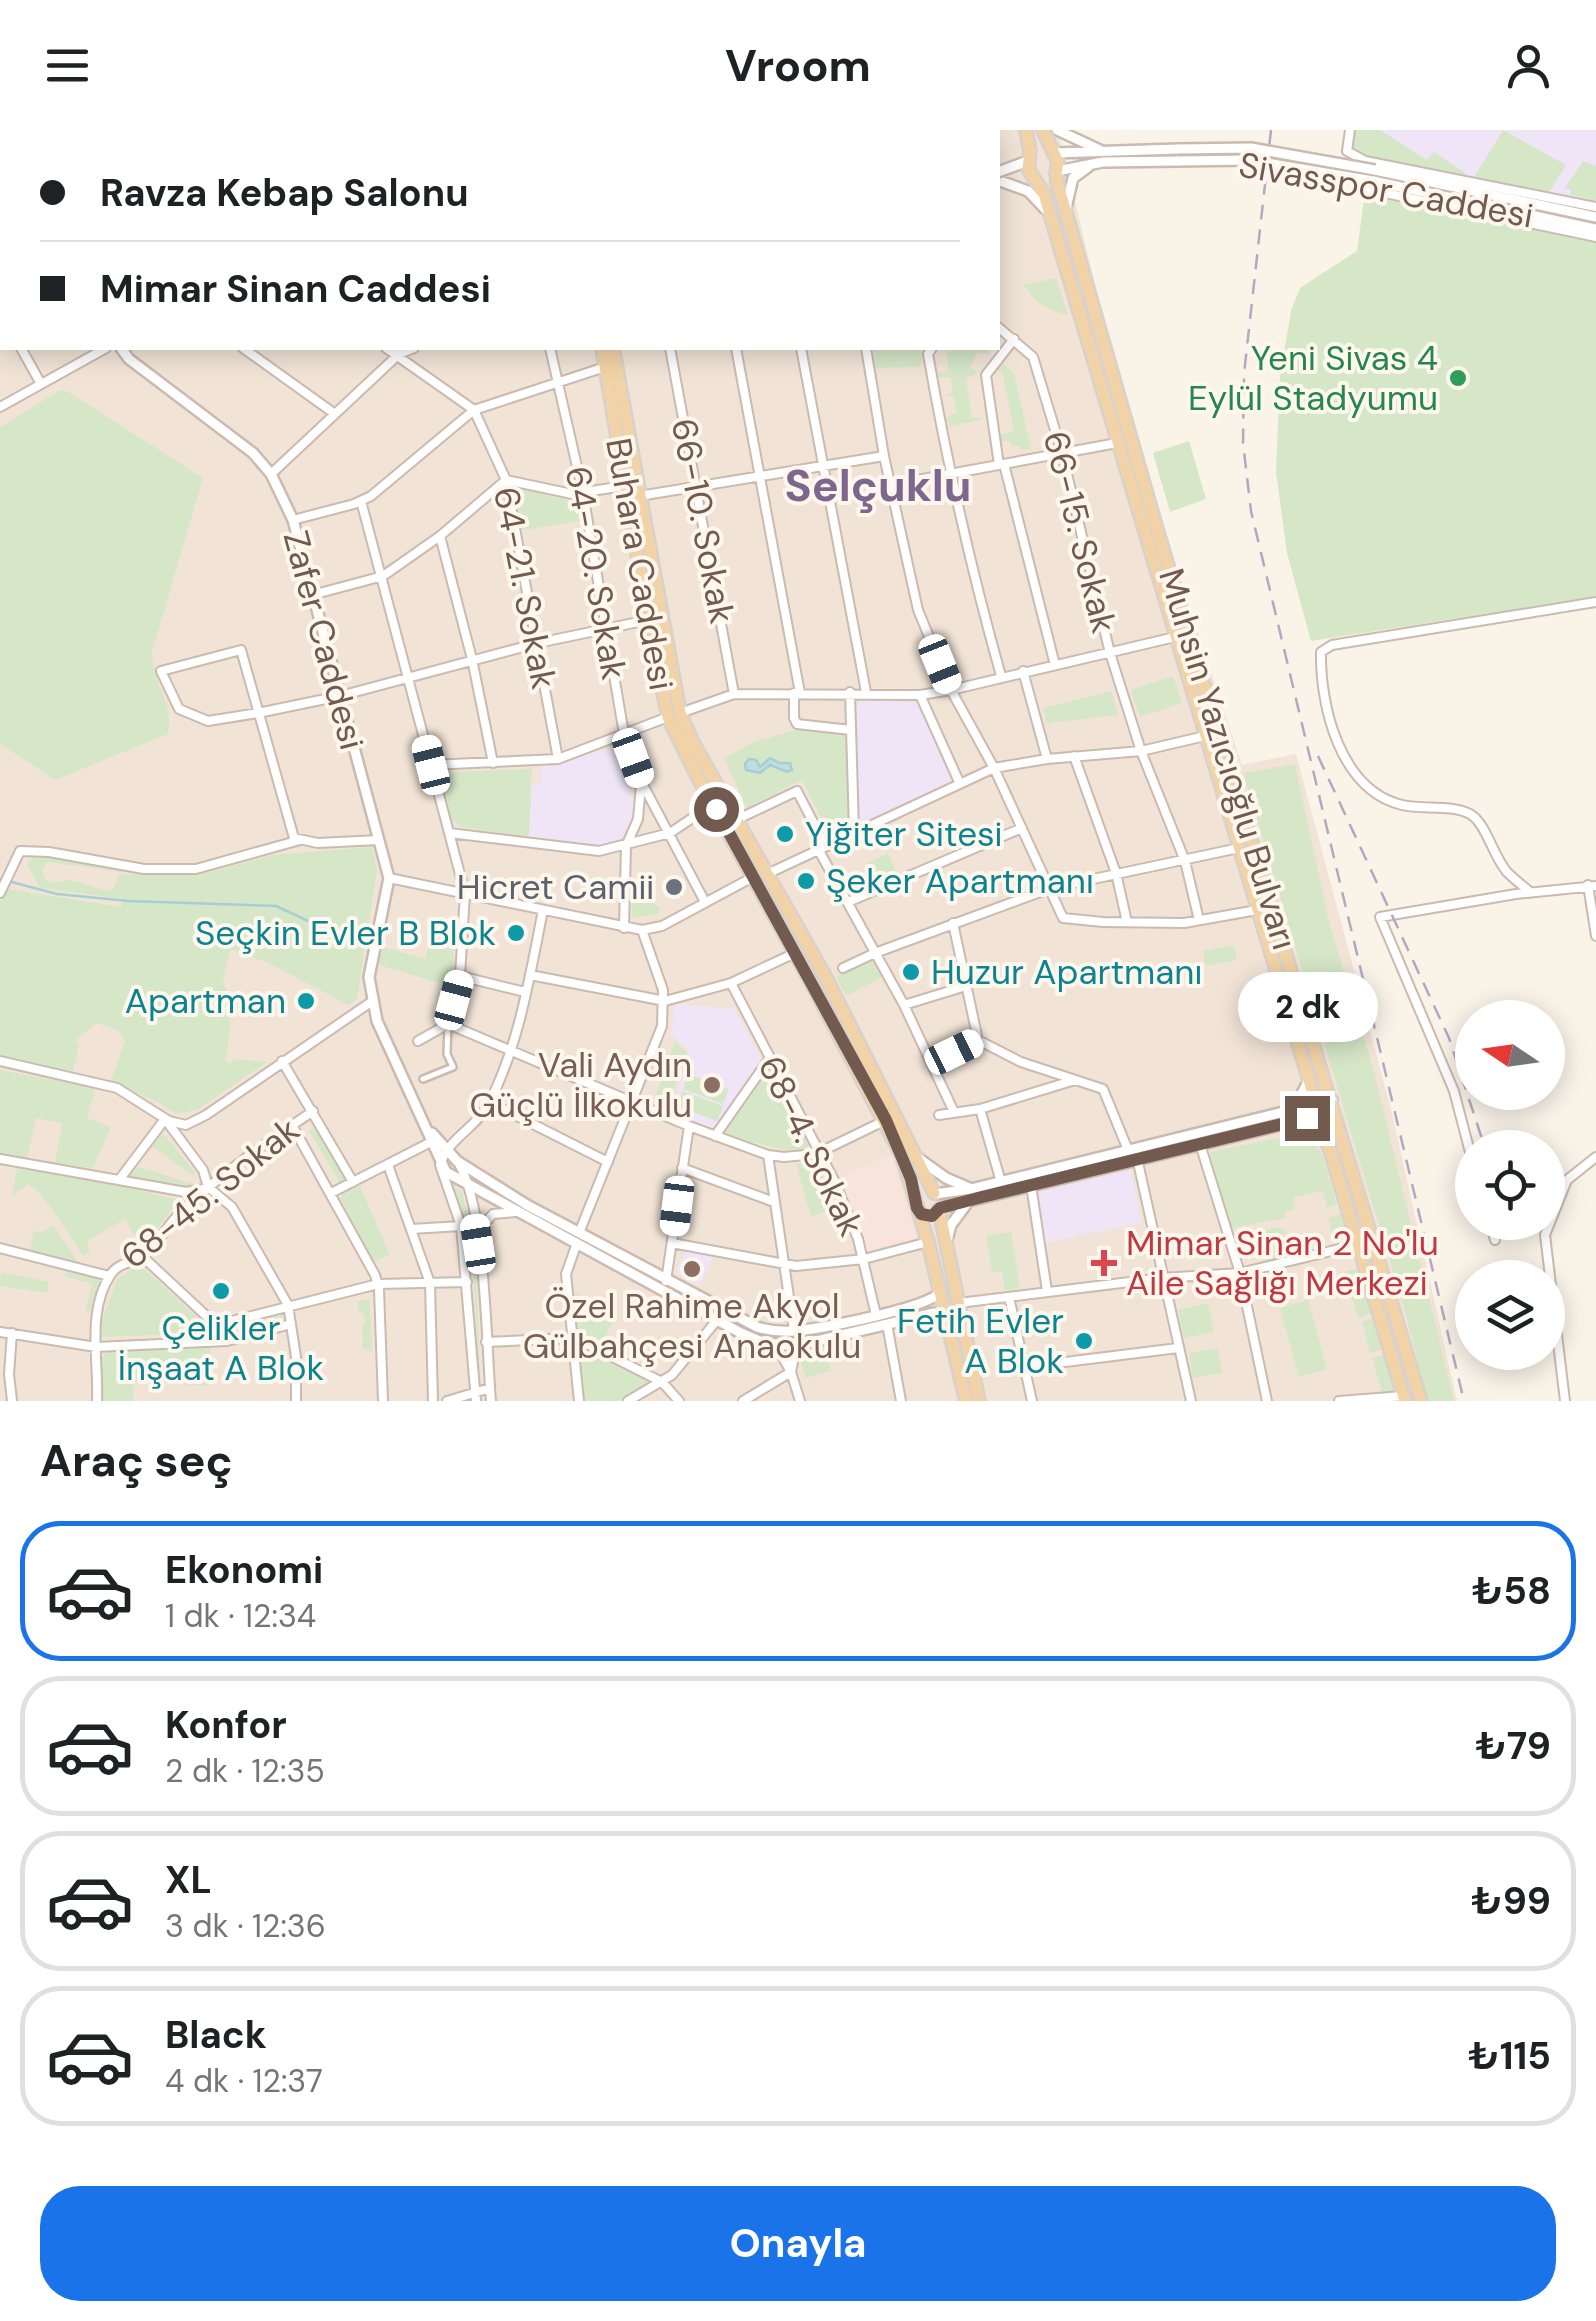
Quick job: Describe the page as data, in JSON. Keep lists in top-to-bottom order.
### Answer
{
  "streets": {
    "main road": ["Buhara Caddesi", "Muhsin Yazıcıoğlu Bulvarı"],
    "street": [
      "Sivasspor Caddesi",
      "66-10. Sokak",
      "66-15. Sokak",
      "64-20. Sokak",
      "64-21. Sokak",
      "Zafer Caddesi",
      "68-4. Sokak",
      "68-45. Sokak"
    ]
  },
  "crossings": [
    ["Sivasspor Caddesi", "Muhsin Yazıcıoğlu Bulvarı"]
  ],
  "districts": ["Selçuklu"],
  "places": {
    "other": [
      "Yeni Sivas 4 Eylül Stadyumu",
      "Yiğiter Sitesi",
      "Şeker Apartmanı",
      "Hicret Camii",
      "Seçkin Evler B Blok",
      "Huzur Apartmanı",
      "Apartman",
      "Vali Aydın Güçlü İlkokulu",
      "Özel Rahime Akyol Gülbahçesi Anaokulu",
      "Çelikler İnşaat A Blok",
      "Fetih Evler A Blok"
    ],
    "health": ["Mimar Sinan 2 No'lu Aile Sağlığı Merkezi"]
  },
  "north": "left",
  "page": {
    "header": "Vroom",
    "banner": ["Ravza Kebap Salonu", "Mimar Sinan Caddesi"],
    "bubble": "2 dk",
    "heading": "Araç seç",
    "list": [
      {
        "name": "Ekonomi",
        "note": "1 dk · 12:34",
        "value": "₺58"
      },
      {
        "name": "Konfor",
        "note": "2 dk · 12:35",
        "value": "₺79"
      },
      {
        "name": "XL",
        "note": "3 dk · 12:36",
        "value": "₺99"
      },
      {
        "name": "Black",
        "note": "4 dk · 12:37",
        "value": "₺115"
      }
    ],
    "buttons": "Onayla"
  }
}
